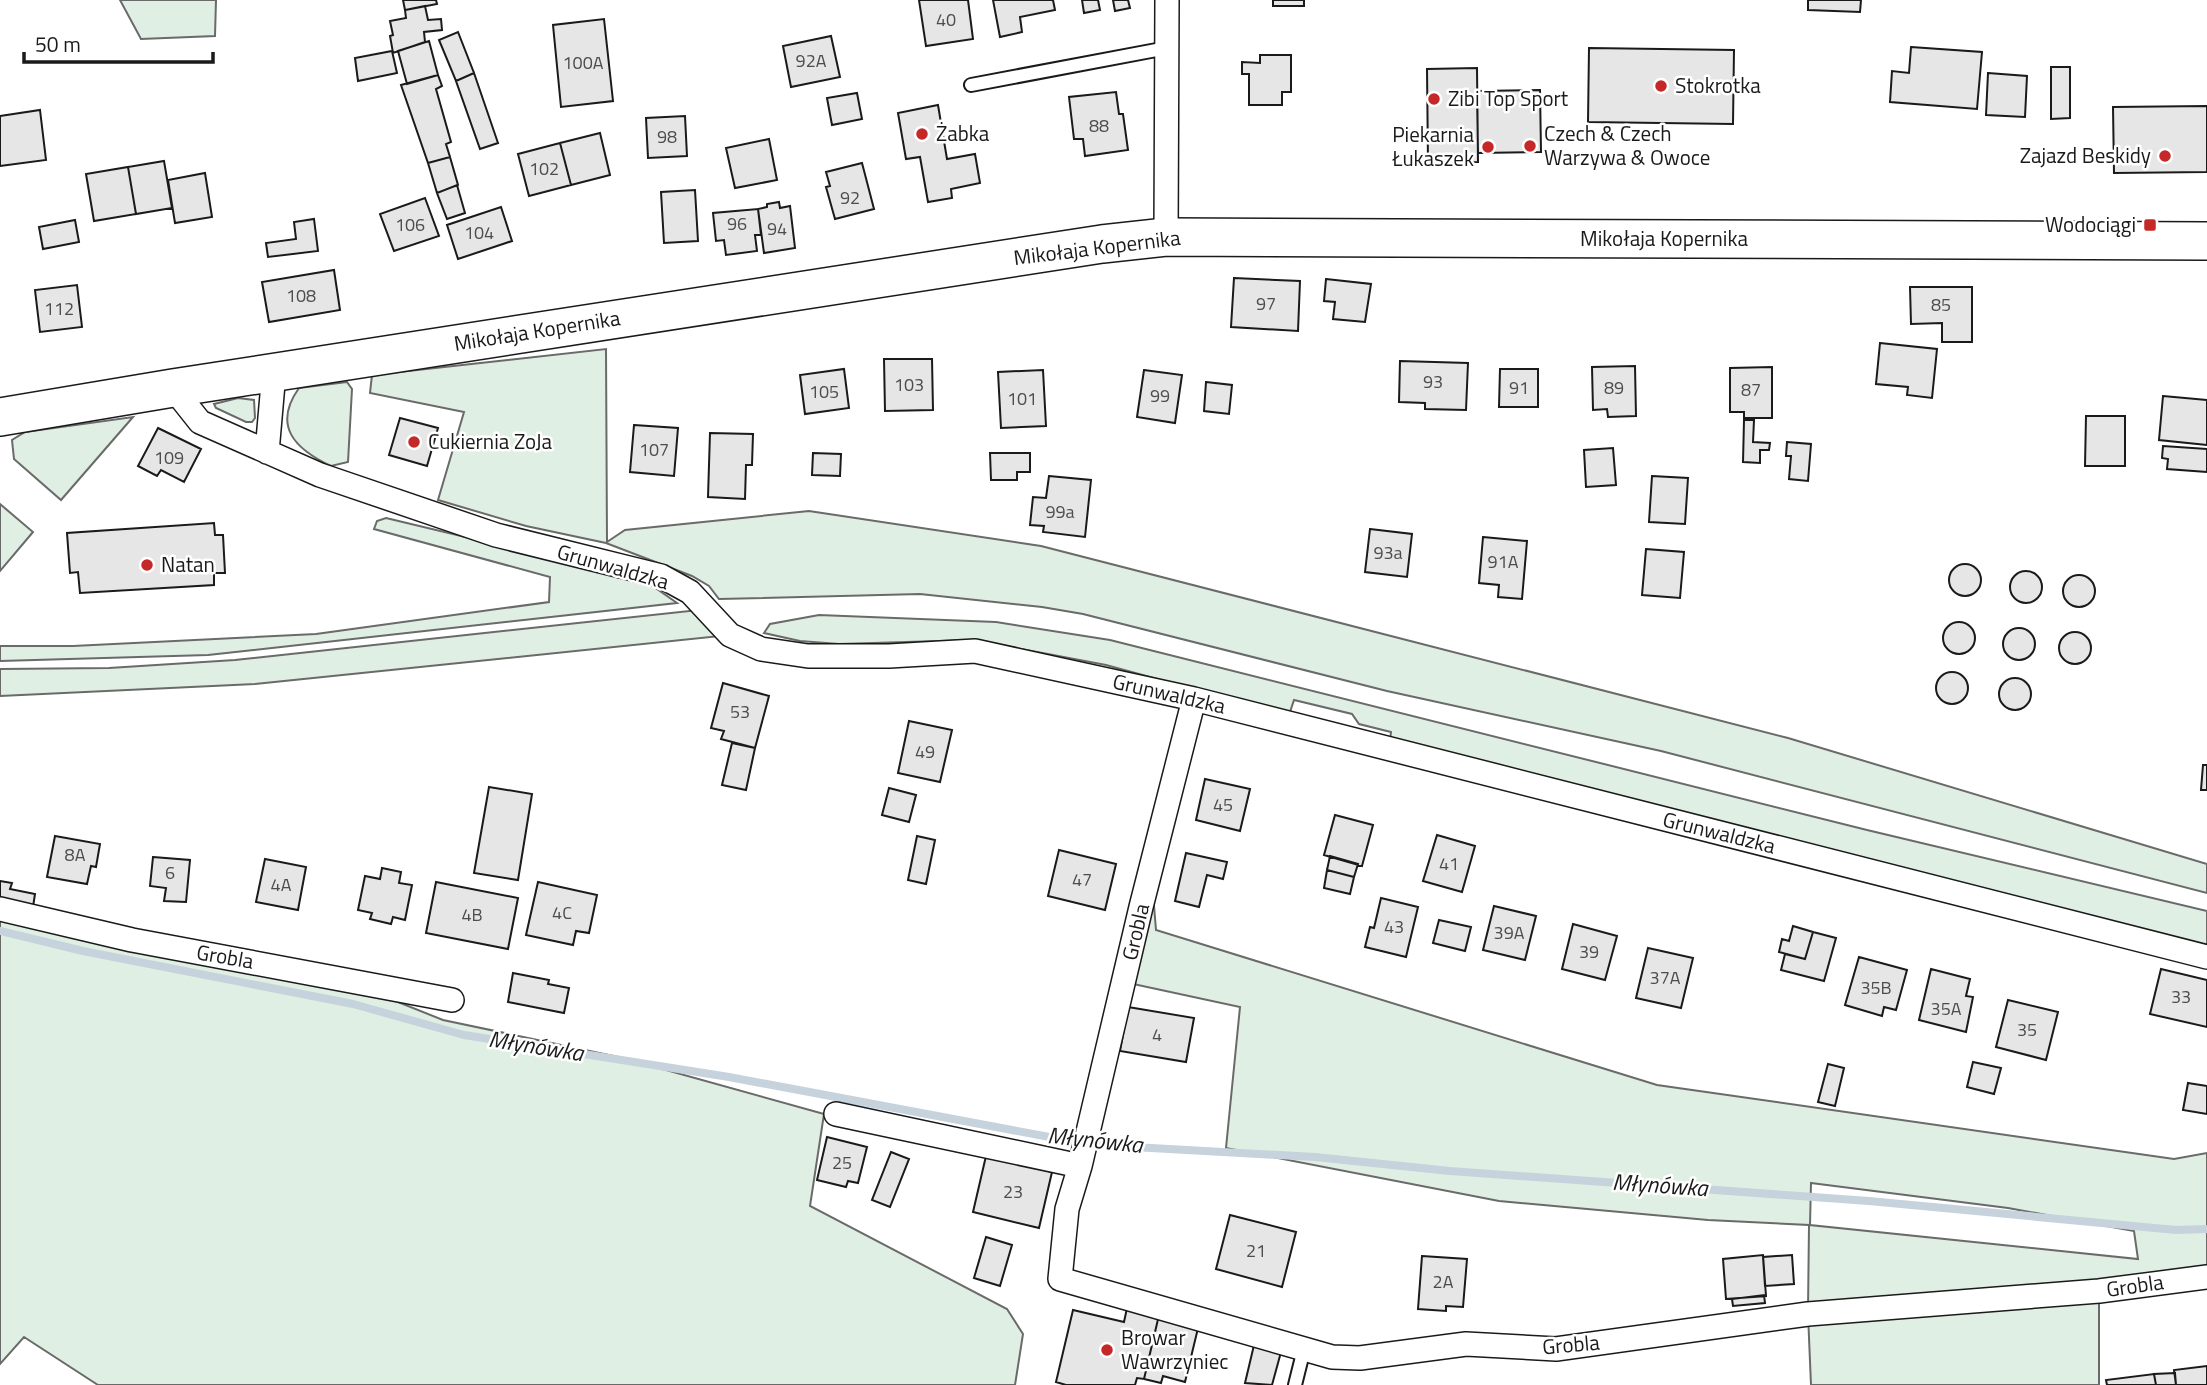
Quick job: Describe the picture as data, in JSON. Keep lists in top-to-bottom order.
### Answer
{
  "streets": {
    "main road": ["Mikołaja Kopernika"],
    "street": ["Grunwaldzka", "Grobla"]
  },
  "crossings": [
    ["Mikołaja Kopernika", "Grunwaldzka"],
    ["Grunwaldzka", "Grobla"]
  ],
  "water": ["Młynówka"],
  "places": {
    "other": [
      "Stokrotka",
      "Zibi Top Sport",
      "Żabka",
      "Czech & Czech Warzywa & Owoce",
      "Piekarnia Łukaszek",
      "Zajazd Beskidy",
      "Cukiernia ZoJa",
      "Natan",
      "Browar Wawrzyniec"
    ],
    "transit": ["Wodociągi"]
  },
  "house_numbers": [
    "40",
    "92A",
    "100A",
    "88",
    "98",
    "102",
    "92",
    "96",
    "106",
    "94",
    "104",
    "108",
    "97",
    "85",
    "112",
    "93",
    "103",
    "91",
    "89",
    "87",
    "105",
    "99",
    "101",
    "107",
    "109",
    "99a",
    "93a",
    "91A",
    "53",
    "49",
    "45",
    "8A",
    "41",
    "6",
    "47",
    "4A",
    "4C",
    "4B",
    "43",
    "39A",
    "39",
    "37A",
    "35B",
    "33",
    "35A",
    "35",
    "4",
    "25",
    "23",
    "21",
    "2A"
  ],
  "scale_bar": "50 m"
}
